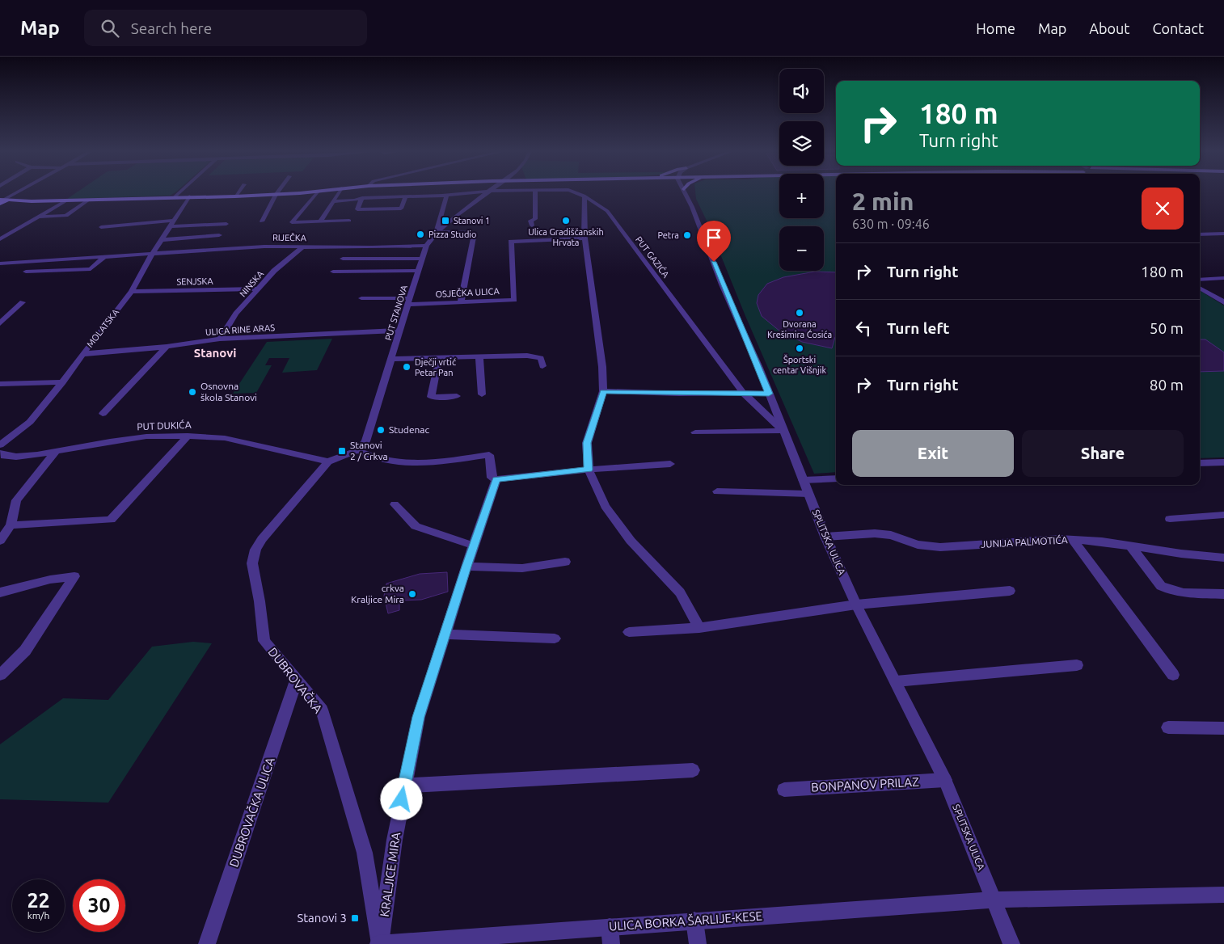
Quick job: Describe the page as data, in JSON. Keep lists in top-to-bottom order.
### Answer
{
  "streets": {
    "street": [
      "RIJEČKA",
      "PUT GAZIĆA",
      "SENJSKA",
      "NINSKA",
      "OSJEČKA ULICA",
      "PUT STANOVA",
      "MOLATSKA",
      "ULICA RINE ARAS",
      "PUT DUKIĆA",
      "SPLITSKA ULICA",
      "JUNIJA PALMOTIĆA",
      "DUBROVAČKA",
      "BONPANOV PRILAZ",
      "DUBROVAČKA ULICA",
      "KRALJICE MIRA",
      "ULICA BORKA ŠARLIJE-KESE"
    ]
  },
  "crossings": [
    ["RIJEČKA", "NINSKA"],
    ["RIJEČKA", "PUT STANOVA"],
    ["RIJEČKA", "MOLATSKA"],
    ["PUT GAZIĆA", "SPLITSKA ULICA"],
    ["SENJSKA", "NINSKA"],
    ["SENJSKA", "MOLATSKA"],
    ["NINSKA", "ULICA RINE ARAS"],
    ["OSJEČKA ULICA", "PUT STANOVA"],
    ["PUT STANOVA", "ULICA RINE ARAS"],
    ["MOLATSKA", "ULICA RINE ARAS"],
    ["PUT DUKIĆA", "DUBROVAČKA"],
    ["SPLITSKA ULICA", "JUNIJA PALMOTIĆA"],
    ["SPLITSKA ULICA", "BONPANOV PRILAZ"],
    ["SPLITSKA ULICA", "ULICA BORKA ŠARLIJE-KESE"],
    ["DUBROVAČKA", "DUBROVAČKA ULICA"],
    ["DUBROVAČKA", "KRALJICE MIRA"],
    ["DUBROVAČKA", "ULICA BORKA ŠARLIJE-KESE"],
    ["KRALJICE MIRA", "ULICA BORKA ŠARLIJE-KESE"]
  ],
  "districts": ["Stanovi"],
  "places": {
    "transit": ["Stanovi 1", "Stanovi 2 / Crkva", "Stanovi 3"],
    "other": [
      "Ulica Gradiščanskih Hrvata",
      "Pizza Studio",
      "Petra",
      "Dvorana Krešimira Ćosića",
      "Športski centar Višnjik",
      "Dječji vrtić Petar Pan",
      "Osnovna škola Stanovi",
      "Studenac",
      "crkva Kraljice Mira"
    ]
  },
  "page": {
    "header": "Map",
    "search": "Search here",
    "nav": [
      "Home",
      "Map",
      "About",
      "Contact"
    ],
    "map_buttons": ["+", "−"],
    "turn": ["180 m", "Turn right"],
    "heading": ["2 min", "630 m · 09:46"],
    "list": [
      {
        "name": "Turn right",
        "value": "180 m"
      },
      {
        "name": "Turn left",
        "value": "50 m"
      },
      {
        "name": "Turn right",
        "value": "80 m"
      }
    ],
    "buttons": ["Exit", "Share"],
    "speed": "22 km/h",
    "limit": "30"
  }
}
